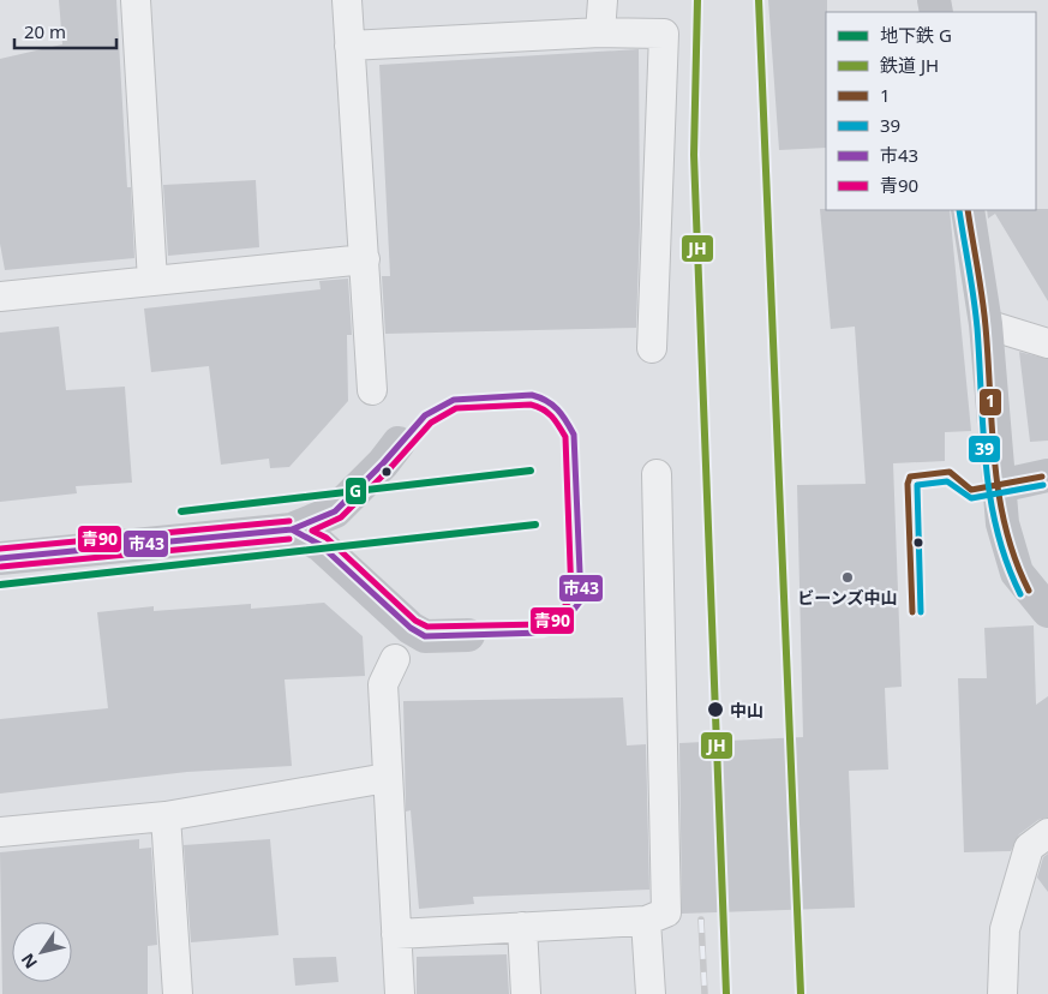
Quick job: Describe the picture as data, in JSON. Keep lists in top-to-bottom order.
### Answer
{
  "places": ["ビーンズ中山", "中山"],
  "lines": [
    "rail line JH",
    "transit line 1",
    "transit line 39",
    "transit line 市43",
    "transit line 青90",
    "metro line G"
  ],
  "legend": [
    "地下鉄 G",
    "鉄道 JH",
    "1",
    "39",
    "市43",
    "青90"
  ],
  "scale_bar": "20 m",
  "north": "bottom left"
}
